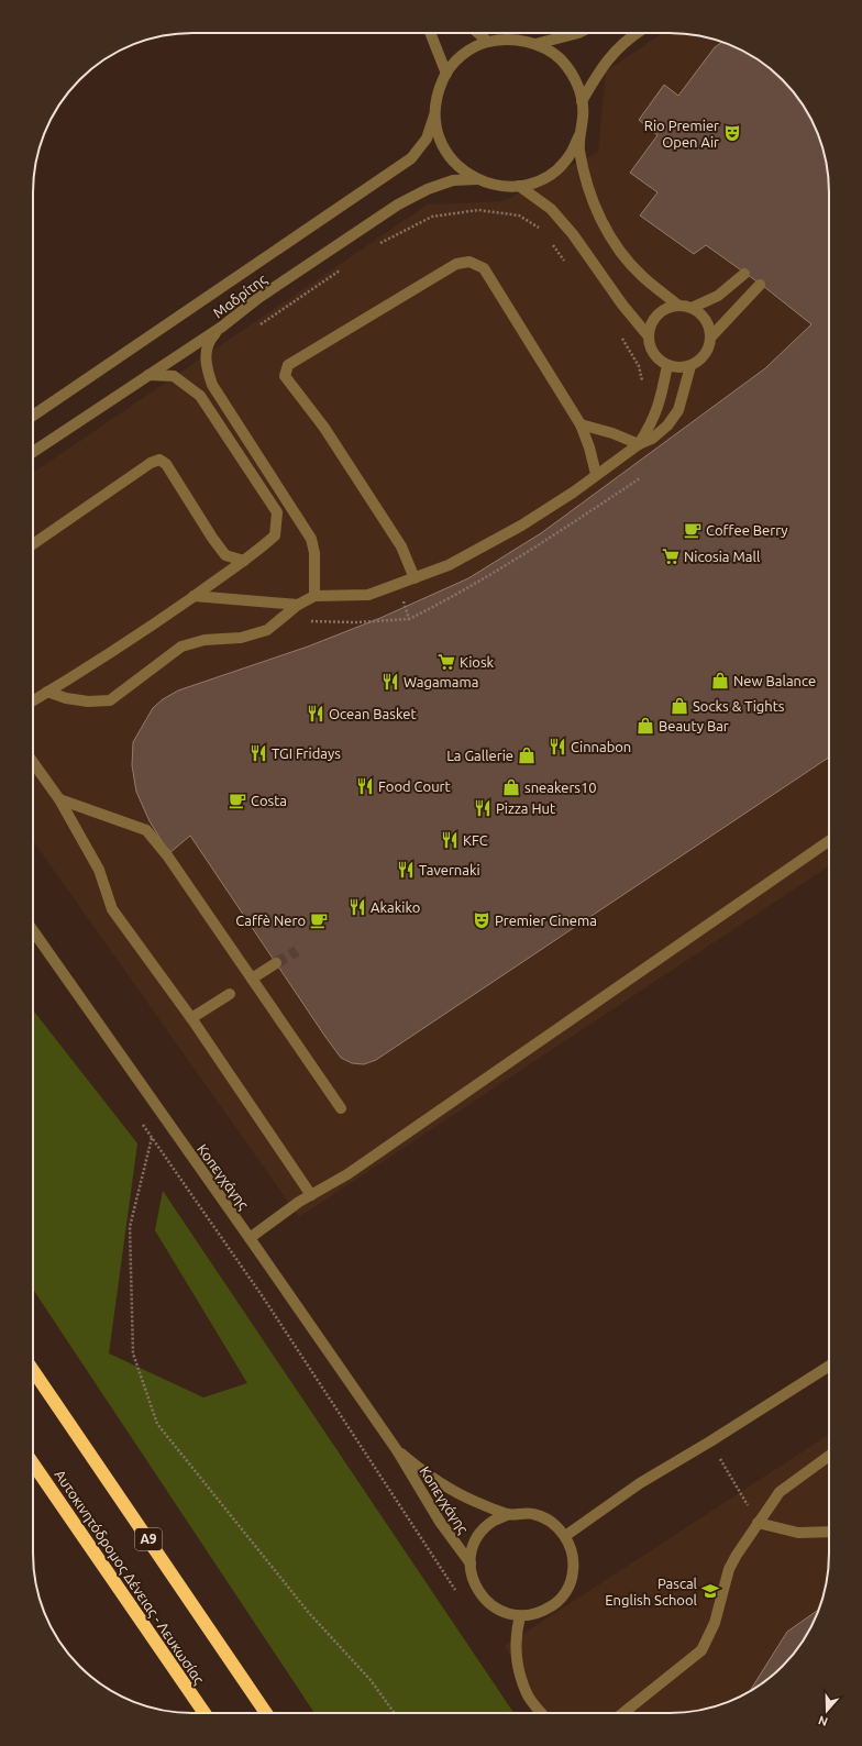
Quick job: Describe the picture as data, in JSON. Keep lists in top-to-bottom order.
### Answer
{
  "streets": {
    "highway": ["A9", "Αυτοκινητόδρομος Δένειας - Λευκωσίας"],
    "street": ["Μαδρίτης", "Κοπεγχάγης"]
  },
  "places": {
    "theatre": ["Rio Premier Open Air", "Premier Cinema"],
    "cafe": ["Coffee Berry", "Costa", "Caffè Nero"],
    "supermarket": ["Nicosia Mall", "Kiosk"],
    "shop": [
      "New Balance",
      "Socks & Tights",
      "Beauty Bar",
      "La Gallerie",
      "sneakers10"
    ],
    "restaurant": [
      "Wagamama",
      "Ocean Basket",
      "Cinnabon",
      "TGI Fridays",
      "Food Court",
      "Pizza Hut",
      "KFC",
      "Tavernaki",
      "Akakiko"
    ],
    "school or university": ["Pascal English School"]
  },
  "north": "bottom"
}
